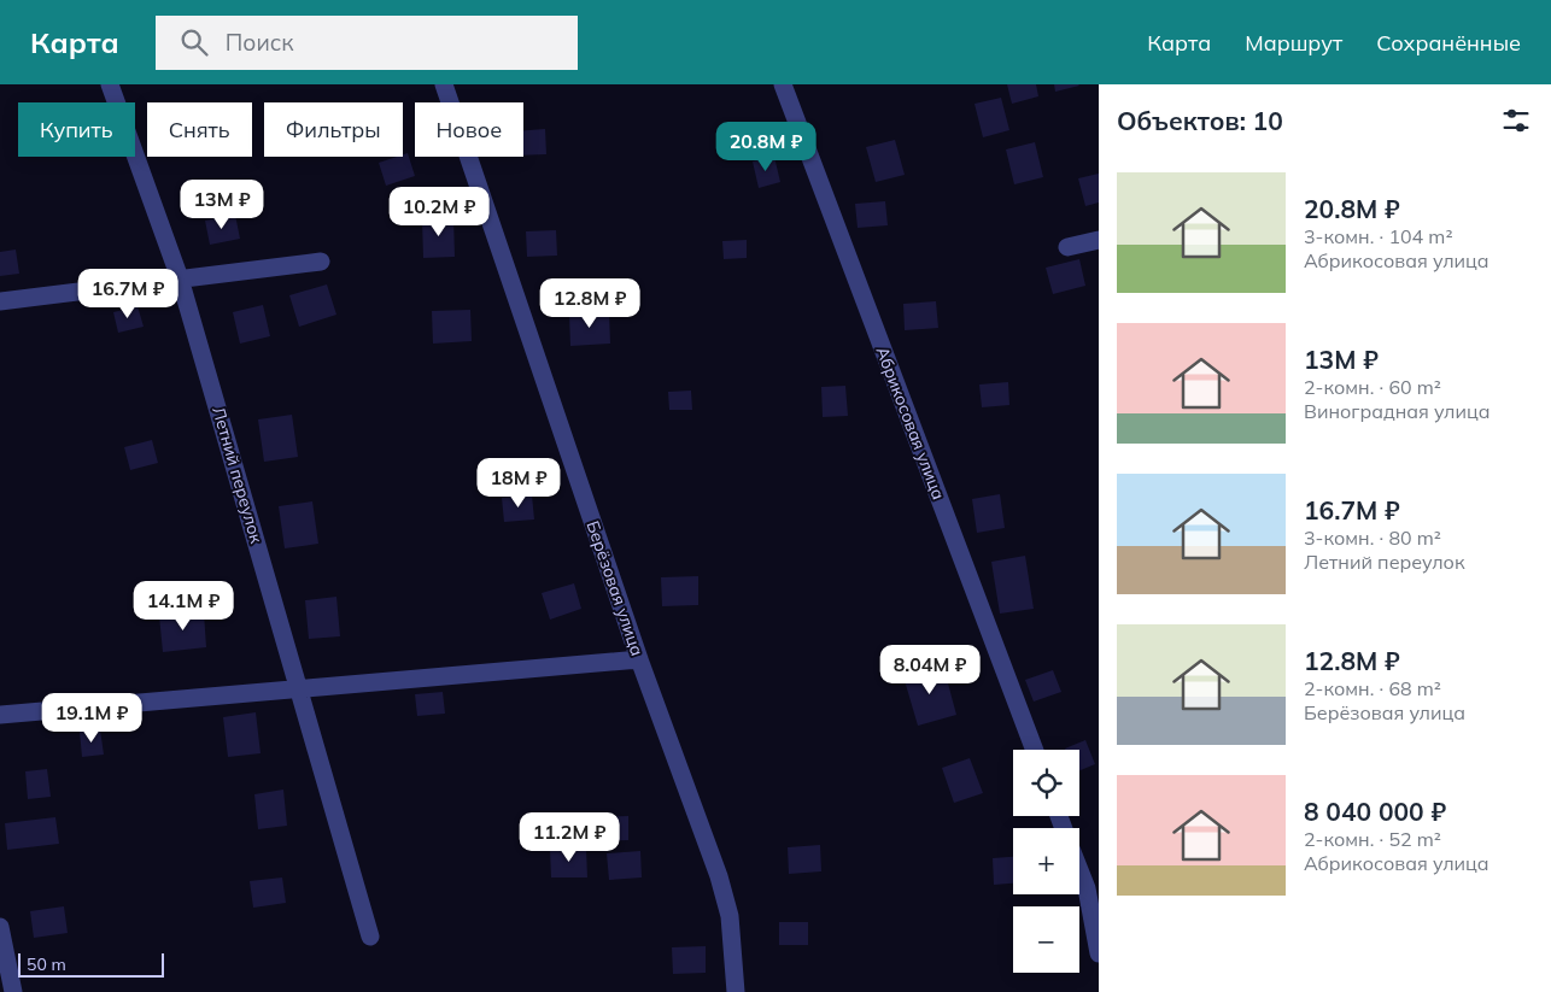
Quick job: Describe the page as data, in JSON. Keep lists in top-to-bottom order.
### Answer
{
  "streets": {
    "street": ["Абрикосовая улица", "Летний переулок", "Берёзовая улица"]
  },
  "scale_bar": "50 m",
  "page": {
    "header": "Карта",
    "search": "Поиск",
    "nav": ["Карта", "Маршрут", "Сохранённые"],
    "heading": "Объектов: 10",
    "chip": [
      "Купить",
      "Снять",
      "Фильтры",
      "Новое"
    ],
    "price": [
      "20.8M ₽",
      "13M ₽",
      "10.2M ₽",
      "16.7M ₽",
      "12.8M ₽",
      "18M ₽",
      "14.1M ₽",
      "8.04M ₽",
      "19.1M ₽",
      "11.2M ₽"
    ],
    "list": [
      {
        "name": "20.8M ₽",
        "note": "3-комн. · 104 m² · Абрикосовая улица"
      },
      {
        "name": "13M ₽",
        "note": "2-комн. · 60 m² · Виноградная улица"
      },
      {
        "name": "16.7M ₽",
        "note": "3-комн. · 80 m² · Летний переулок"
      },
      {
        "name": "12.8M ₽",
        "note": "2-комн. · 68 m² · Берёзовая улица"
      },
      {
        "name": "8 040 000 ₽",
        "note": "2-комн. · 52 m² · Абрикосовая улица"
      }
    ],
    "map_buttons": ["+", "−"],
    "scale": "50 m"
  }
}
